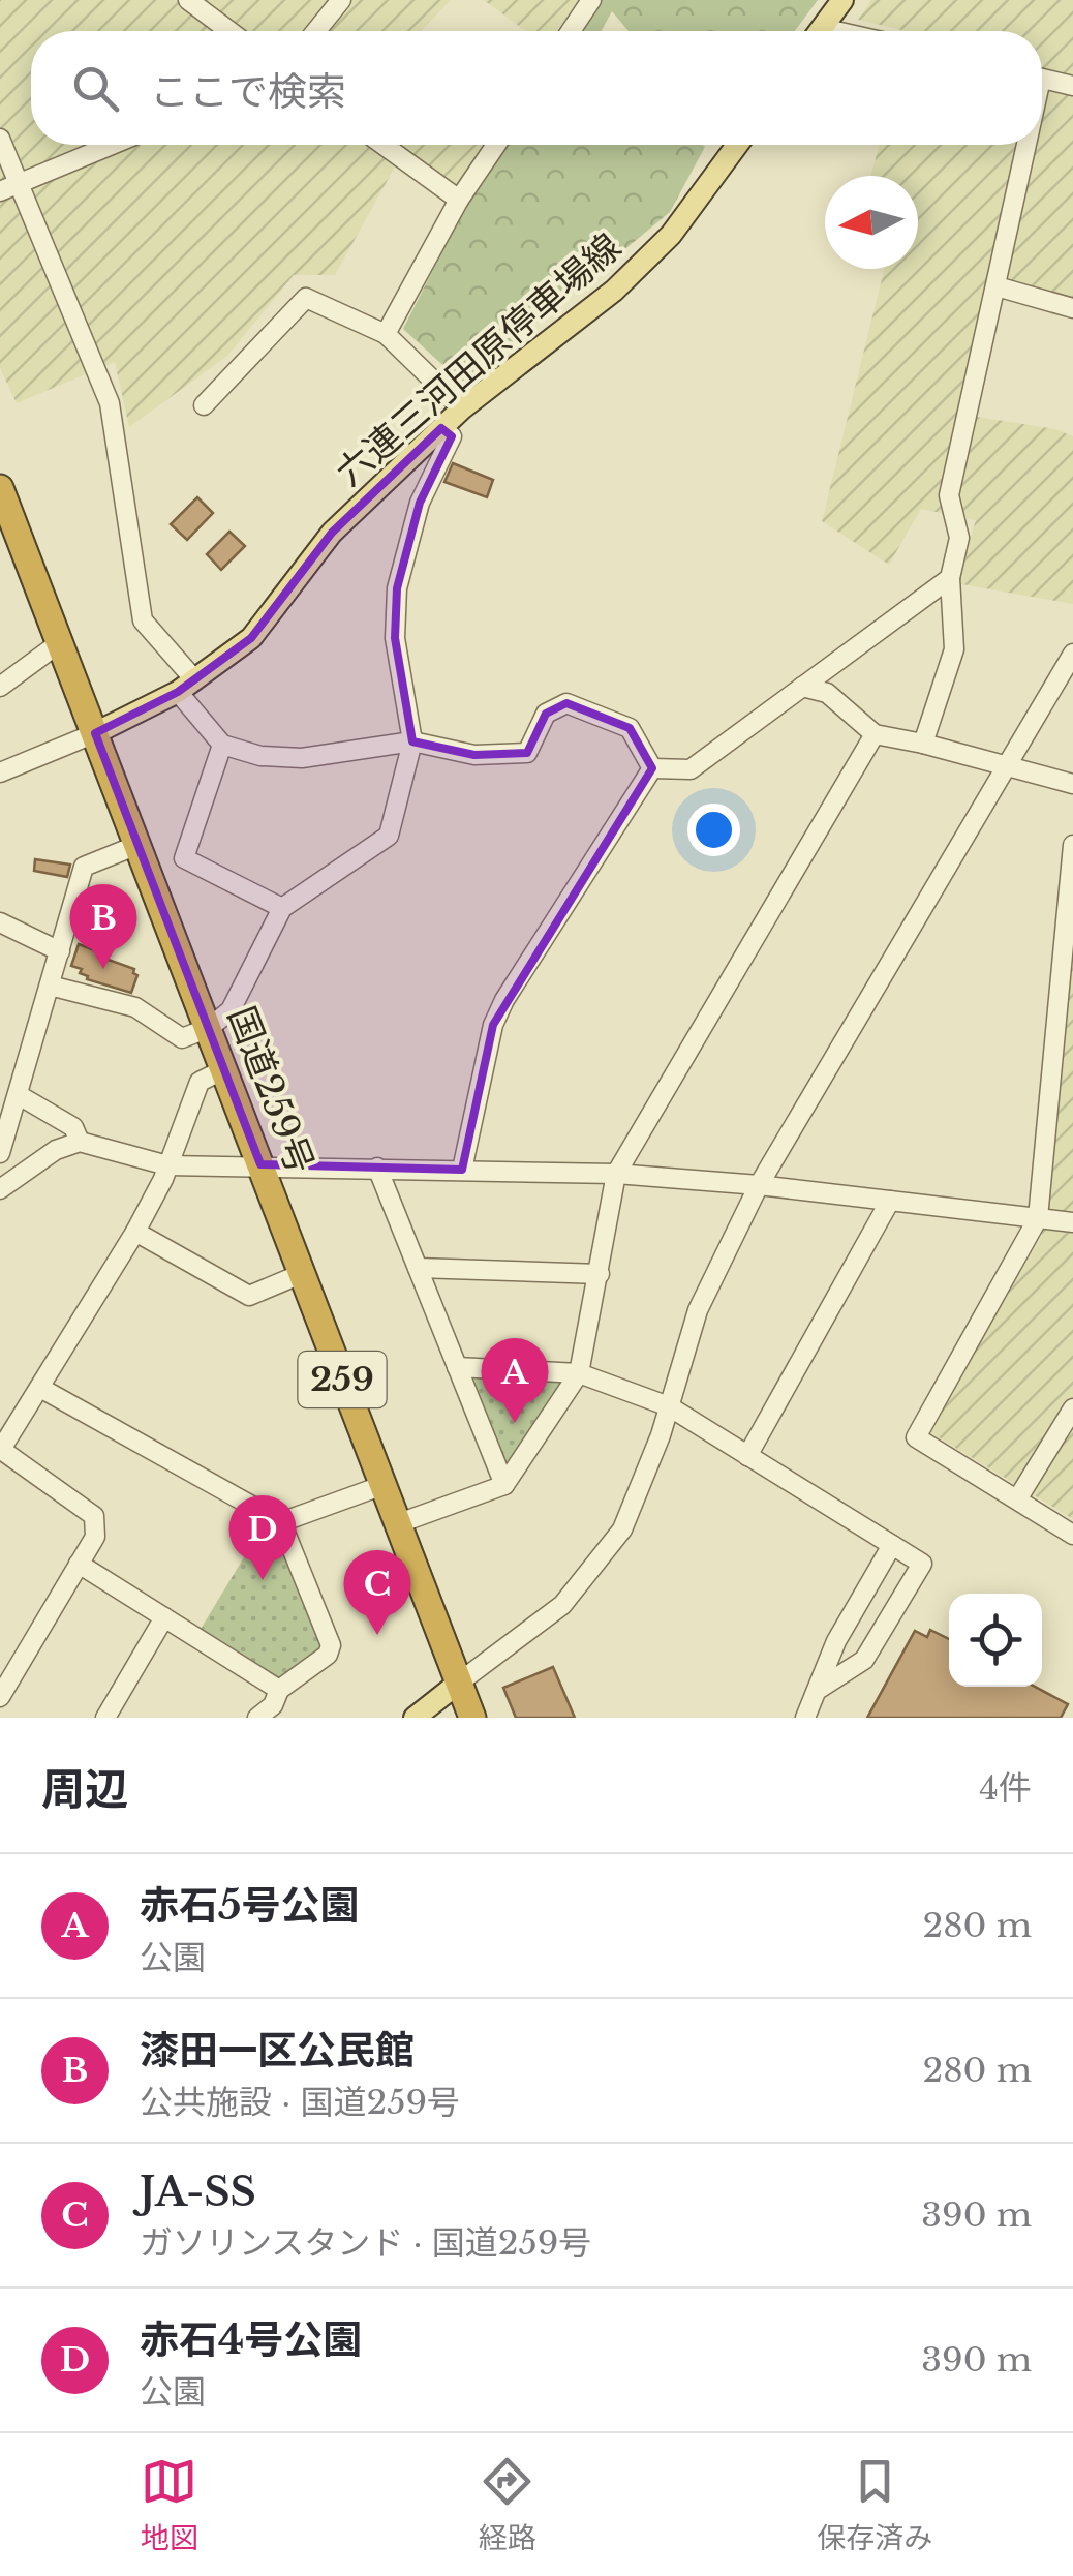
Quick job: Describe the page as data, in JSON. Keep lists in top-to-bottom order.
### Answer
{
  "streets": {
    "highway": ["国道259号", "259"],
    "main road": ["六連三河田原停車場線"]
  },
  "crossings": [
    ["六連三河田原停車場線", "国道259号"]
  ],
  "north": "left",
  "page": {
    "search": "ここで検索",
    "pins": [
      "B",
      "A",
      "D",
      "C"
    ],
    "heading": ["周辺", "4件"],
    "list": [
      {
        "mark": "A",
        "name": "赤石5号公園",
        "note": "公園",
        "value": "280 m"
      },
      {
        "mark": "B",
        "name": "漆田一区公民館",
        "note": "公共施設 · 国道259号",
        "value": "280 m"
      },
      {
        "mark": "C",
        "name": "JA-SS",
        "note": "ガソリンスタンド · 国道259号",
        "value": "390 m"
      },
      {
        "mark": "D",
        "name": "赤石4号公園",
        "note": "公園",
        "value": "390 m"
      }
    ],
    "nav": ["地図", "経路", "保存済み"]
  }
}
